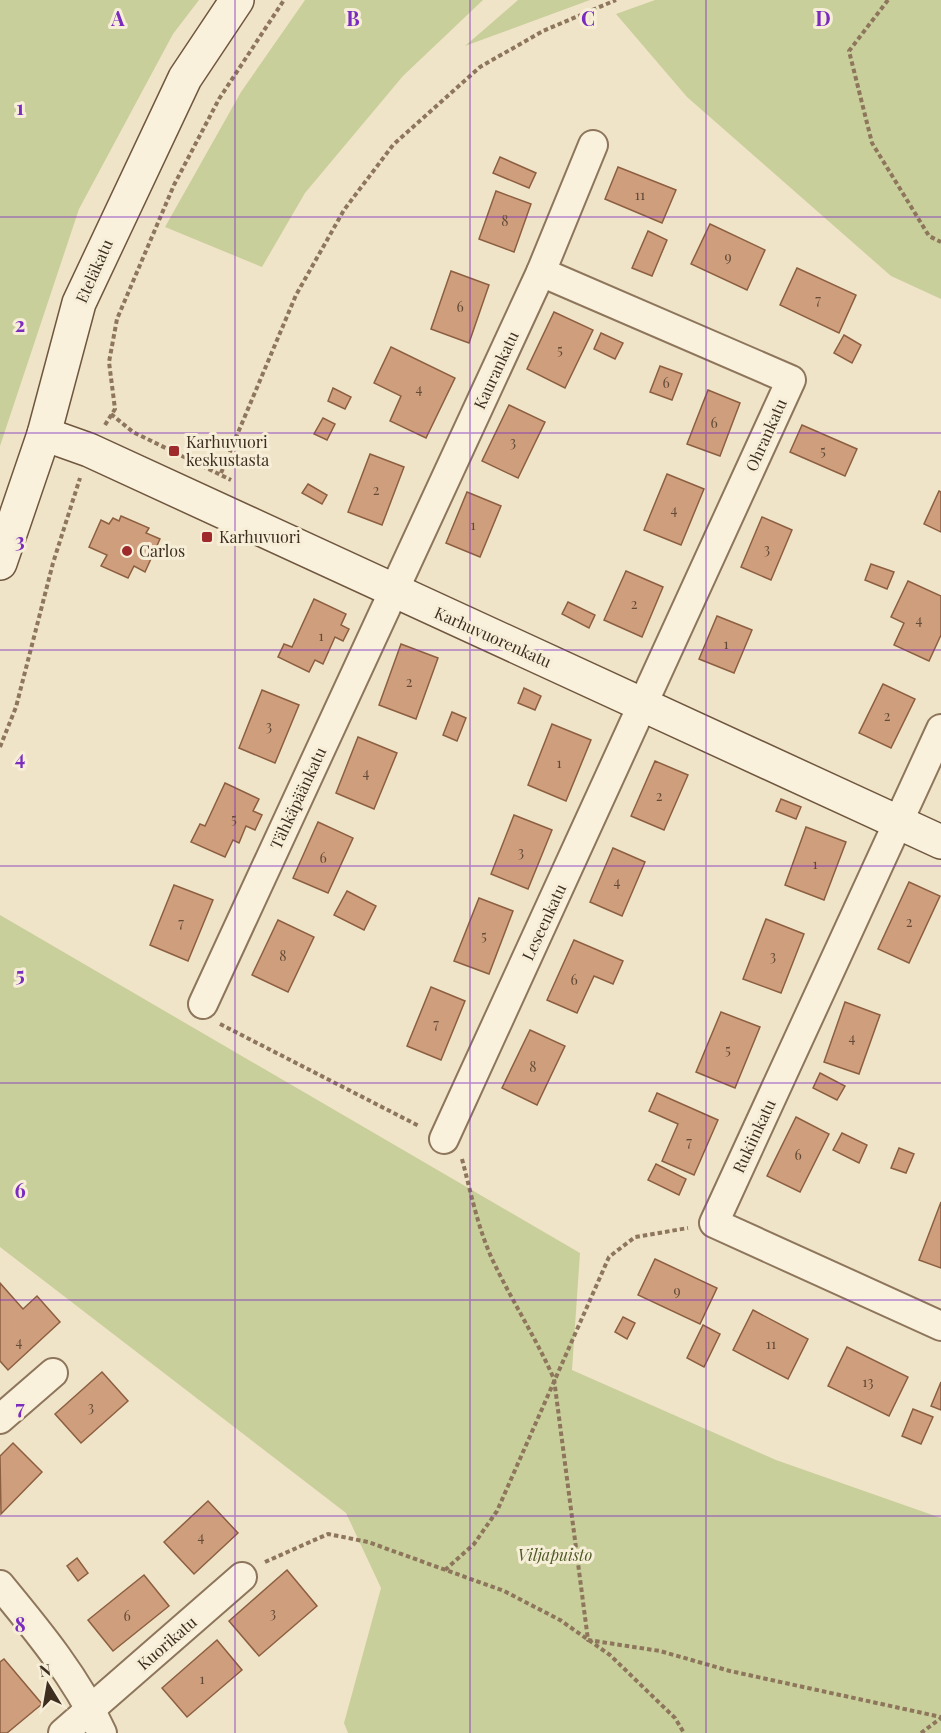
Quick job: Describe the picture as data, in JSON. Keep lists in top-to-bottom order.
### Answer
{
  "streets": {
    "street": [
      "Eteläkatu",
      "Kaurankatu",
      "Ohrankatu",
      "Karhuvuorenkatu",
      "Tähkäpäänkatu",
      "Leseenkatu",
      "Rukiinkatu",
      "Kuorikatu"
    ]
  },
  "crossings": [
    ["Eteläkatu", "Karhuvuorenkatu"],
    ["Kaurankatu", "Ohrankatu"],
    ["Kaurankatu", "Karhuvuorenkatu"],
    ["Kaurankatu", "Tähkäpäänkatu"],
    ["Ohrankatu", "Karhuvuorenkatu"],
    ["Ohrankatu", "Leseenkatu"],
    ["Karhuvuorenkatu", "Tähkäpäänkatu"],
    ["Karhuvuorenkatu", "Leseenkatu"],
    ["Karhuvuorenkatu", "Rukiinkatu"]
  ],
  "parks": ["Viljapuisto"],
  "places": {
    "transit": ["Karhuvuori keskustasta", "Karhuvuori"],
    "other": ["Carlos"]
  },
  "house_numbers": [
    "11",
    "8",
    "9",
    "7",
    "6",
    "5",
    "6",
    "4",
    "6",
    "3",
    "5",
    "2",
    "4",
    "1",
    "3",
    "2",
    "4",
    "1",
    "1",
    "2",
    "2",
    "3",
    "1",
    "4",
    "2",
    "5",
    "3",
    "6",
    "1",
    "4",
    "2",
    "7",
    "5",
    "8",
    "3",
    "6",
    "7",
    "4",
    "5",
    "8",
    "7",
    "6",
    "9",
    "4",
    "11",
    "13",
    "3",
    "4",
    "3",
    "6",
    "1"
  ],
  "north": "top",
  "grid": {
    "columns": [
      "A",
      "B",
      "C",
      "D"
    ],
    "rows": [
      "1",
      "2",
      "3",
      "4",
      "5",
      "6",
      "7",
      "8"
    ]
  }
}
